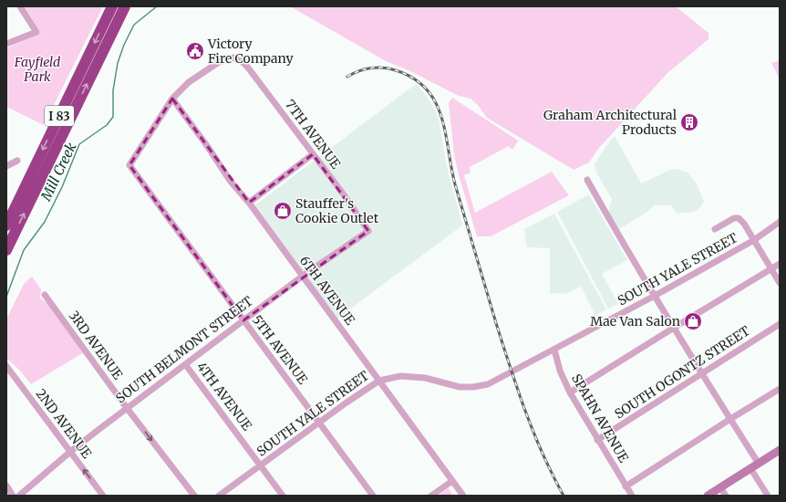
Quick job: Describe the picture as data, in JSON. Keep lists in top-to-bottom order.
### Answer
{
  "streets": {
    "highway": ["I 83"],
    "street": [
      "7TH AVENUE",
      "SOUTH YALE STREET",
      "6TH AVENUE",
      "3RD AVENUE",
      "SOUTH BELMONT STREET",
      "5TH AVENUE",
      "SOUTH OGONTZ STREET",
      "4TH AVENUE",
      "SPAHN AVENUE",
      "2ND AVENUE"
    ]
  },
  "crossings": [
    ["7TH AVENUE", "6TH AVENUE"],
    ["7TH AVENUE", "SOUTH BELMONT STREET"],
    ["7TH AVENUE", "5TH AVENUE"],
    ["SOUTH YALE STREET", "6TH AVENUE"],
    ["SOUTH YALE STREET", "5TH AVENUE"],
    ["SOUTH YALE STREET", "4TH AVENUE"],
    ["SOUTH YALE STREET", "SPAHN AVENUE"],
    ["6TH AVENUE", "SOUTH BELMONT STREET"],
    ["6TH AVENUE", "5TH AVENUE"],
    ["3RD AVENUE", "SOUTH BELMONT STREET"],
    ["SOUTH BELMONT STREET", "5TH AVENUE"],
    ["SOUTH BELMONT STREET", "4TH AVENUE"],
    ["SOUTH BELMONT STREET", "2ND AVENUE"],
    ["SOUTH OGONTZ STREET", "SPAHN AVENUE"]
  ],
  "one_way": ["3RD AVENUE"],
  "water": ["Mill Creek"],
  "parks": ["Fayfield Park"],
  "places": {
    "public building": ["Victory Fire Company"],
    "building": ["Graham Architectural Products"],
    "shop": ["Stauffer's Cookie Outlet", "Mae Van Salon"]
  }
}
